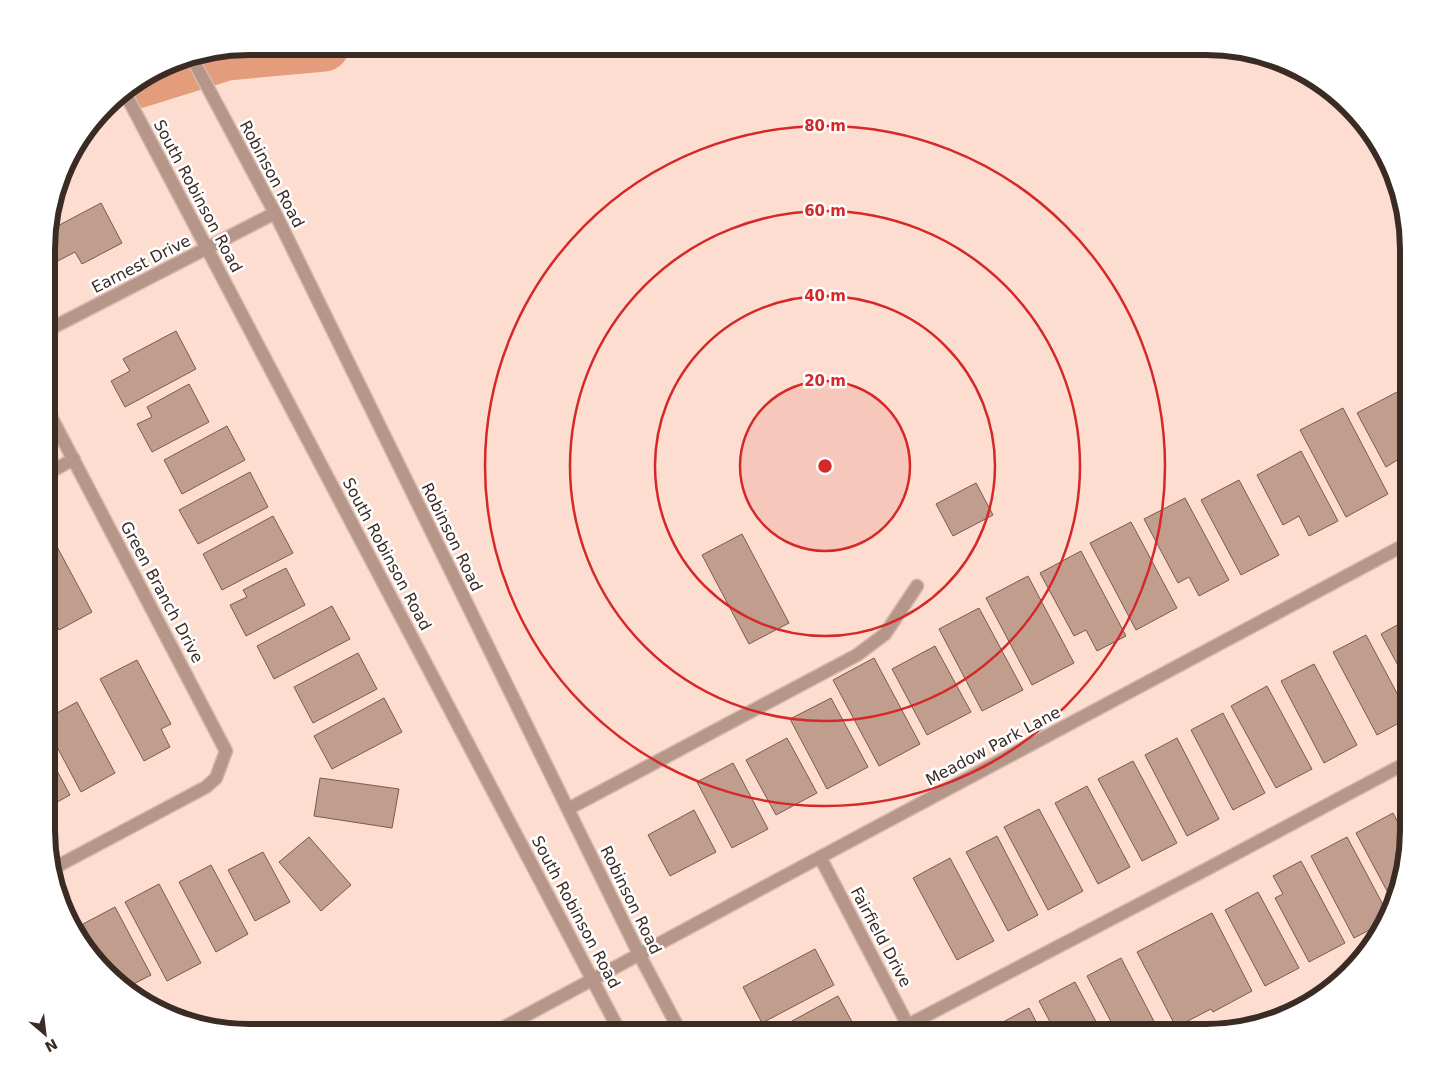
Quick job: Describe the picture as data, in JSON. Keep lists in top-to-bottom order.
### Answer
{
  "streets": {
    "street": [
      "Robinson Road",
      "South Robinson Road",
      "Earnest Drive",
      "Green Branch Drive",
      "Meadow Park Lane",
      "Fairfield Drive"
    ]
  },
  "crossings": [
    ["Robinson Road", "Earnest Drive"],
    ["Robinson Road", "Meadow Park Lane"],
    ["South Robinson Road", "Earnest Drive"],
    ["South Robinson Road", "Meadow Park Lane"],
    ["Meadow Park Lane", "Fairfield Drive"]
  ],
  "north": "bottom right",
  "rings": [
    "80 m",
    "60 m",
    "40 m",
    "20 m"
  ]
}
